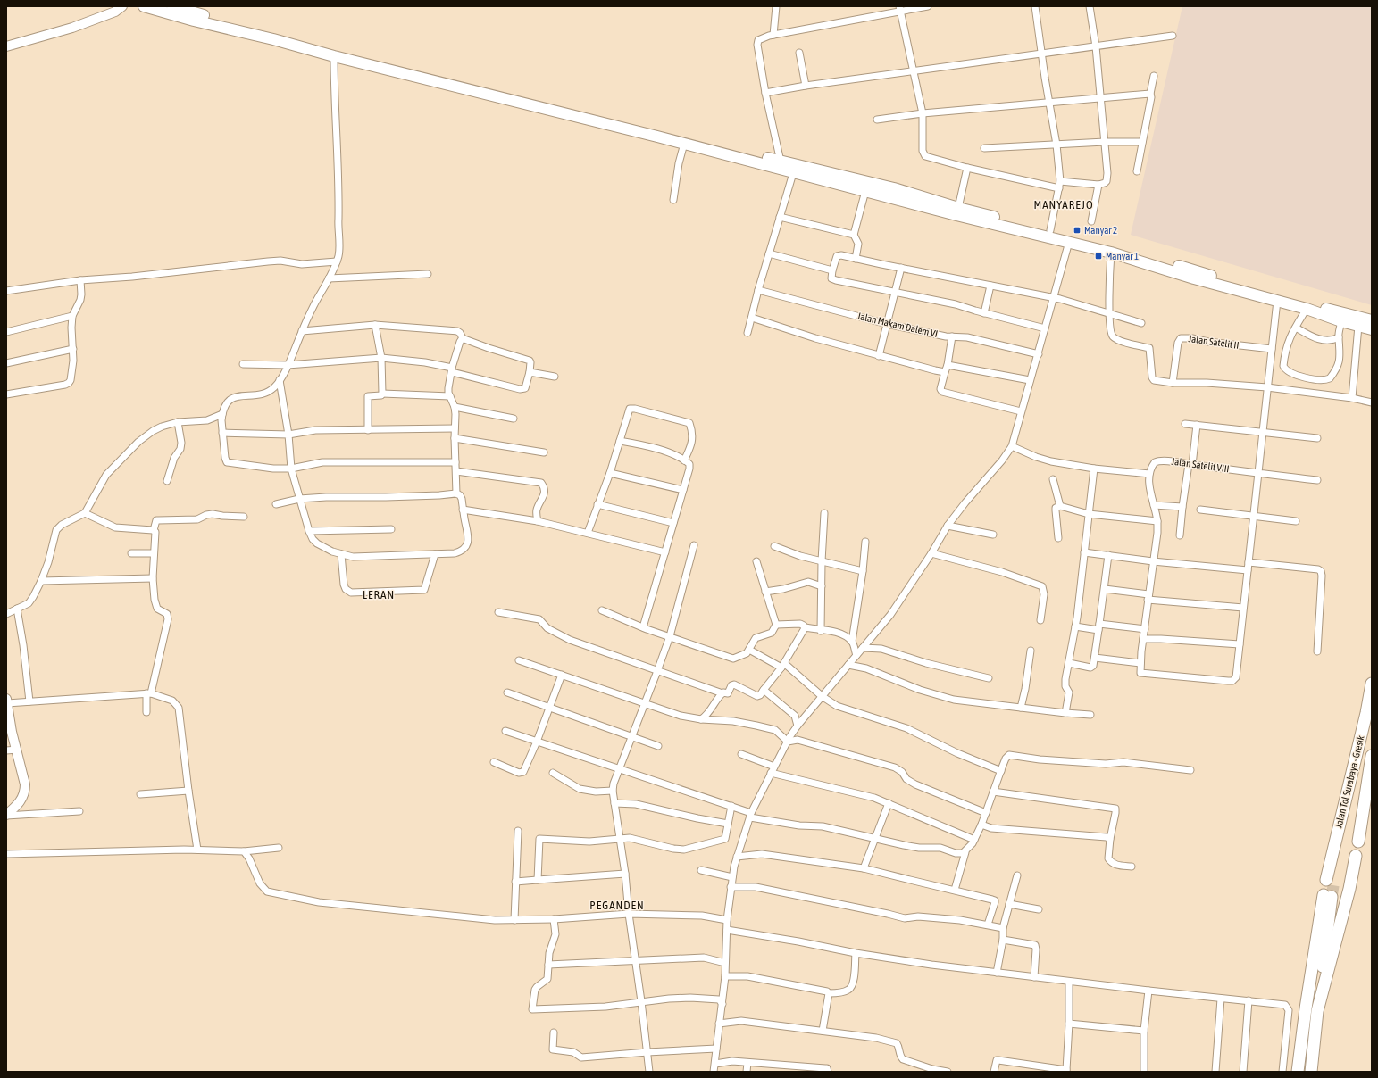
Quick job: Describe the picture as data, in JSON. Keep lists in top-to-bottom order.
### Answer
{
  "streets": {
    "highway": ["Jalan Tol Surabaya - Gresik"],
    "street": ["Jalan Makam Dalem VI", "Jalan Satelit II", "Jalan Satelit VIII"]
  },
  "districts": ["MANYAREJO", "LERAN", "PEGANDEN"],
  "places": {
    "transit": ["Manyar 2", "Manyar 1"]
  }
}
